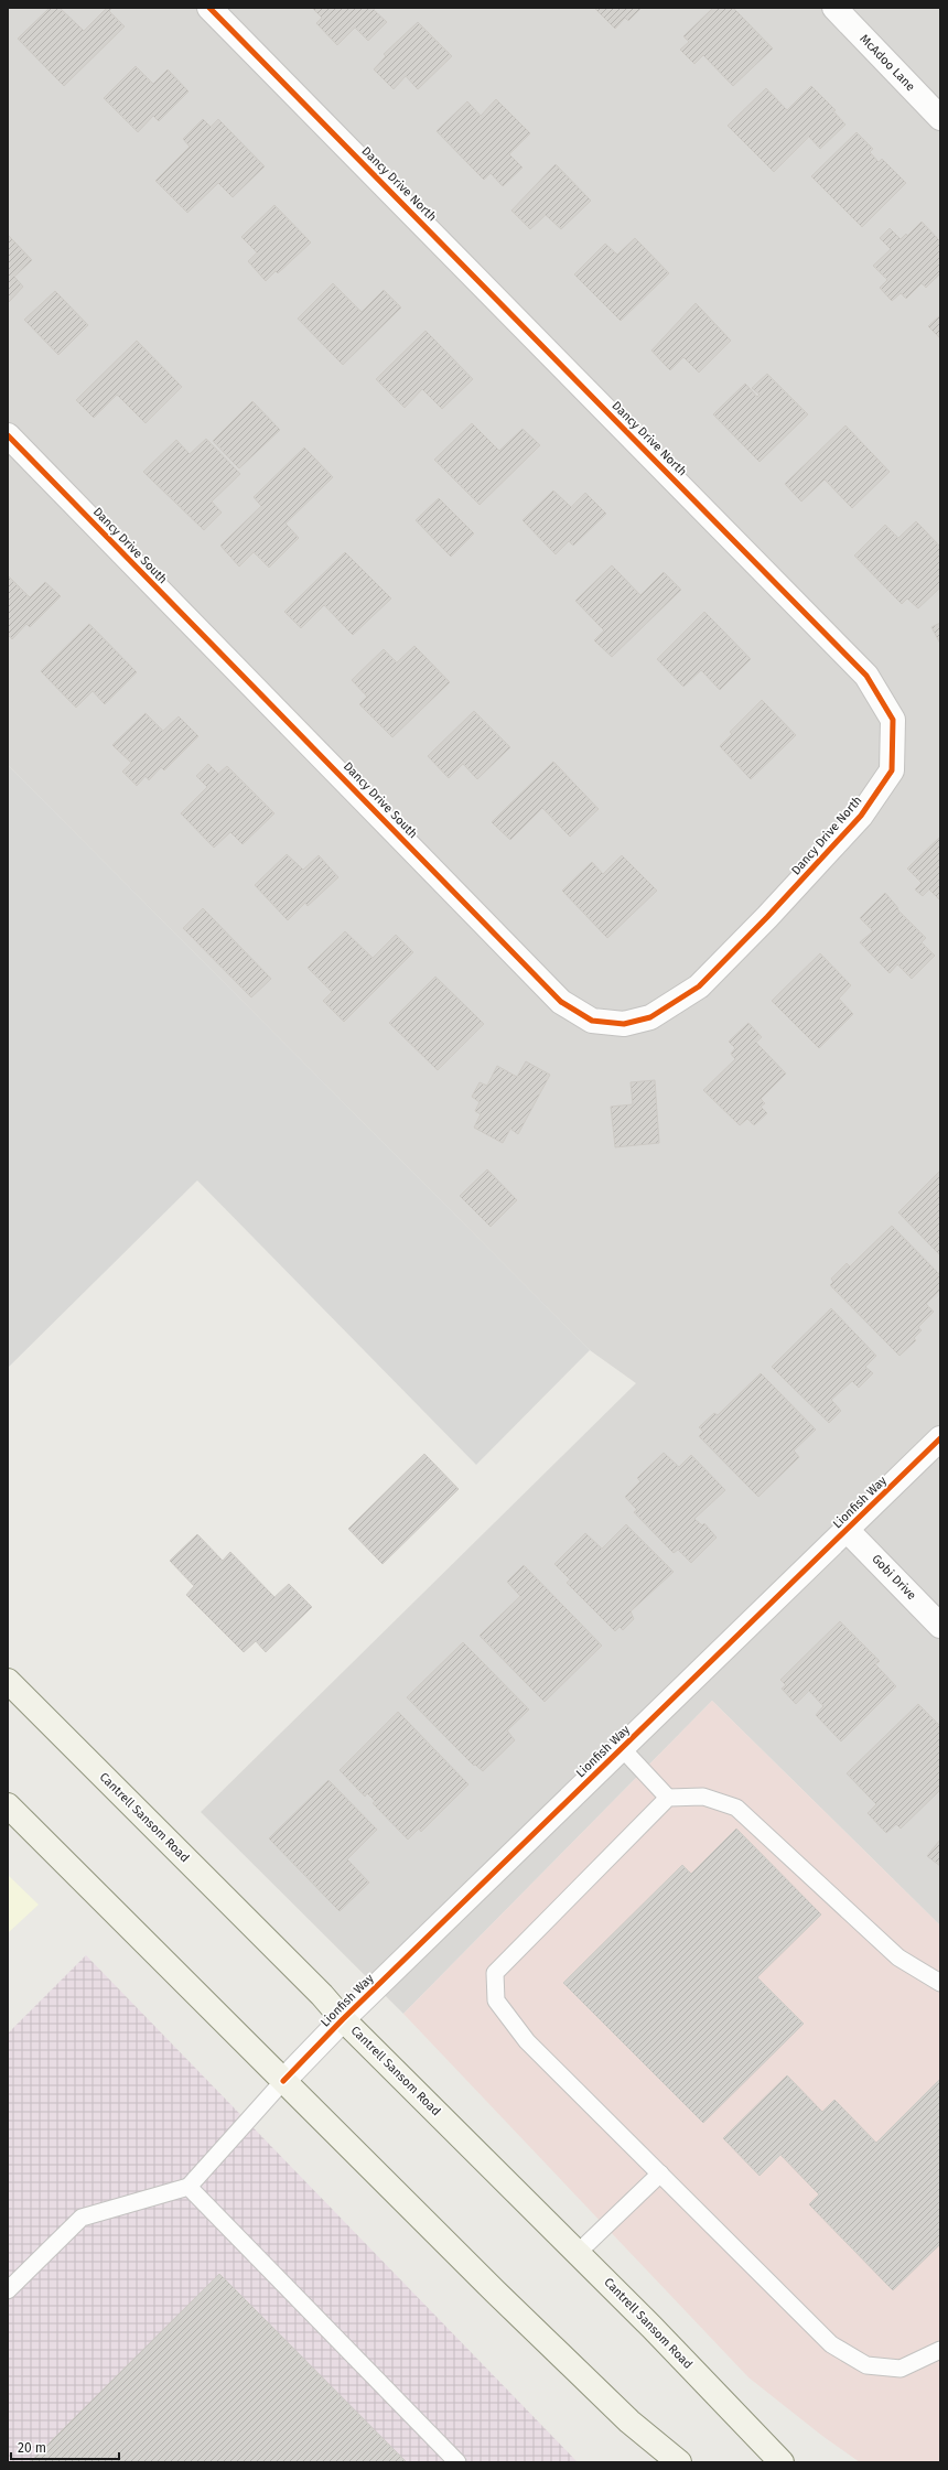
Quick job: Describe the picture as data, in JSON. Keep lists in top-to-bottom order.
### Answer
{
  "streets": {
    "main road": ["Cantrell Sansom Road"],
    "street": [
      "McAdoo Lane",
      "Dancy Drive North",
      "Dancy Drive South",
      "Lionfish Way",
      "Gobi Drive"
    ]
  },
  "crossings": [
    ["Dancy Drive North", "Dancy Drive South"],
    ["Lionfish Way", "Gobi Drive"],
    ["Lionfish Way", "Cantrell Sansom Road"]
  ],
  "scale_bar": "20 m"
}
